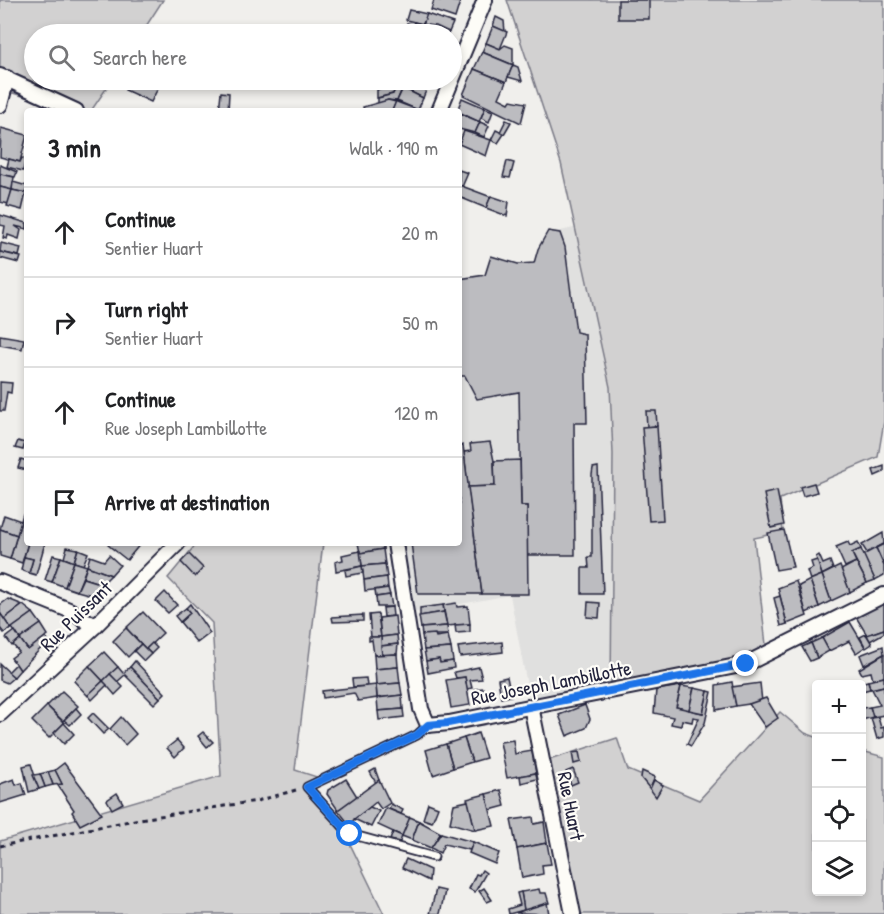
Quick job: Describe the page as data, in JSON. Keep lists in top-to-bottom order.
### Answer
{
  "streets": {
    "street": ["Rue Puissant", "Rue Joseph Lambillotte", "Rue Huart"]
  },
  "crossings": [
    ["Rue Joseph Lambillotte", "Rue Huart"]
  ],
  "page": {
    "search": "Search here",
    "heading": ["3 min", "Walk · 190 m"],
    "list": [
      ["Continue", "Sentier Huart", "20 m"],
      ["Turn right", "Sentier Huart", "50 m"],
      ["Continue", "Rue Joseph Lambillotte", "120 m"],
      "Arrive at destination"
    ],
    "map_buttons": ["+", "−"]
  }
}
